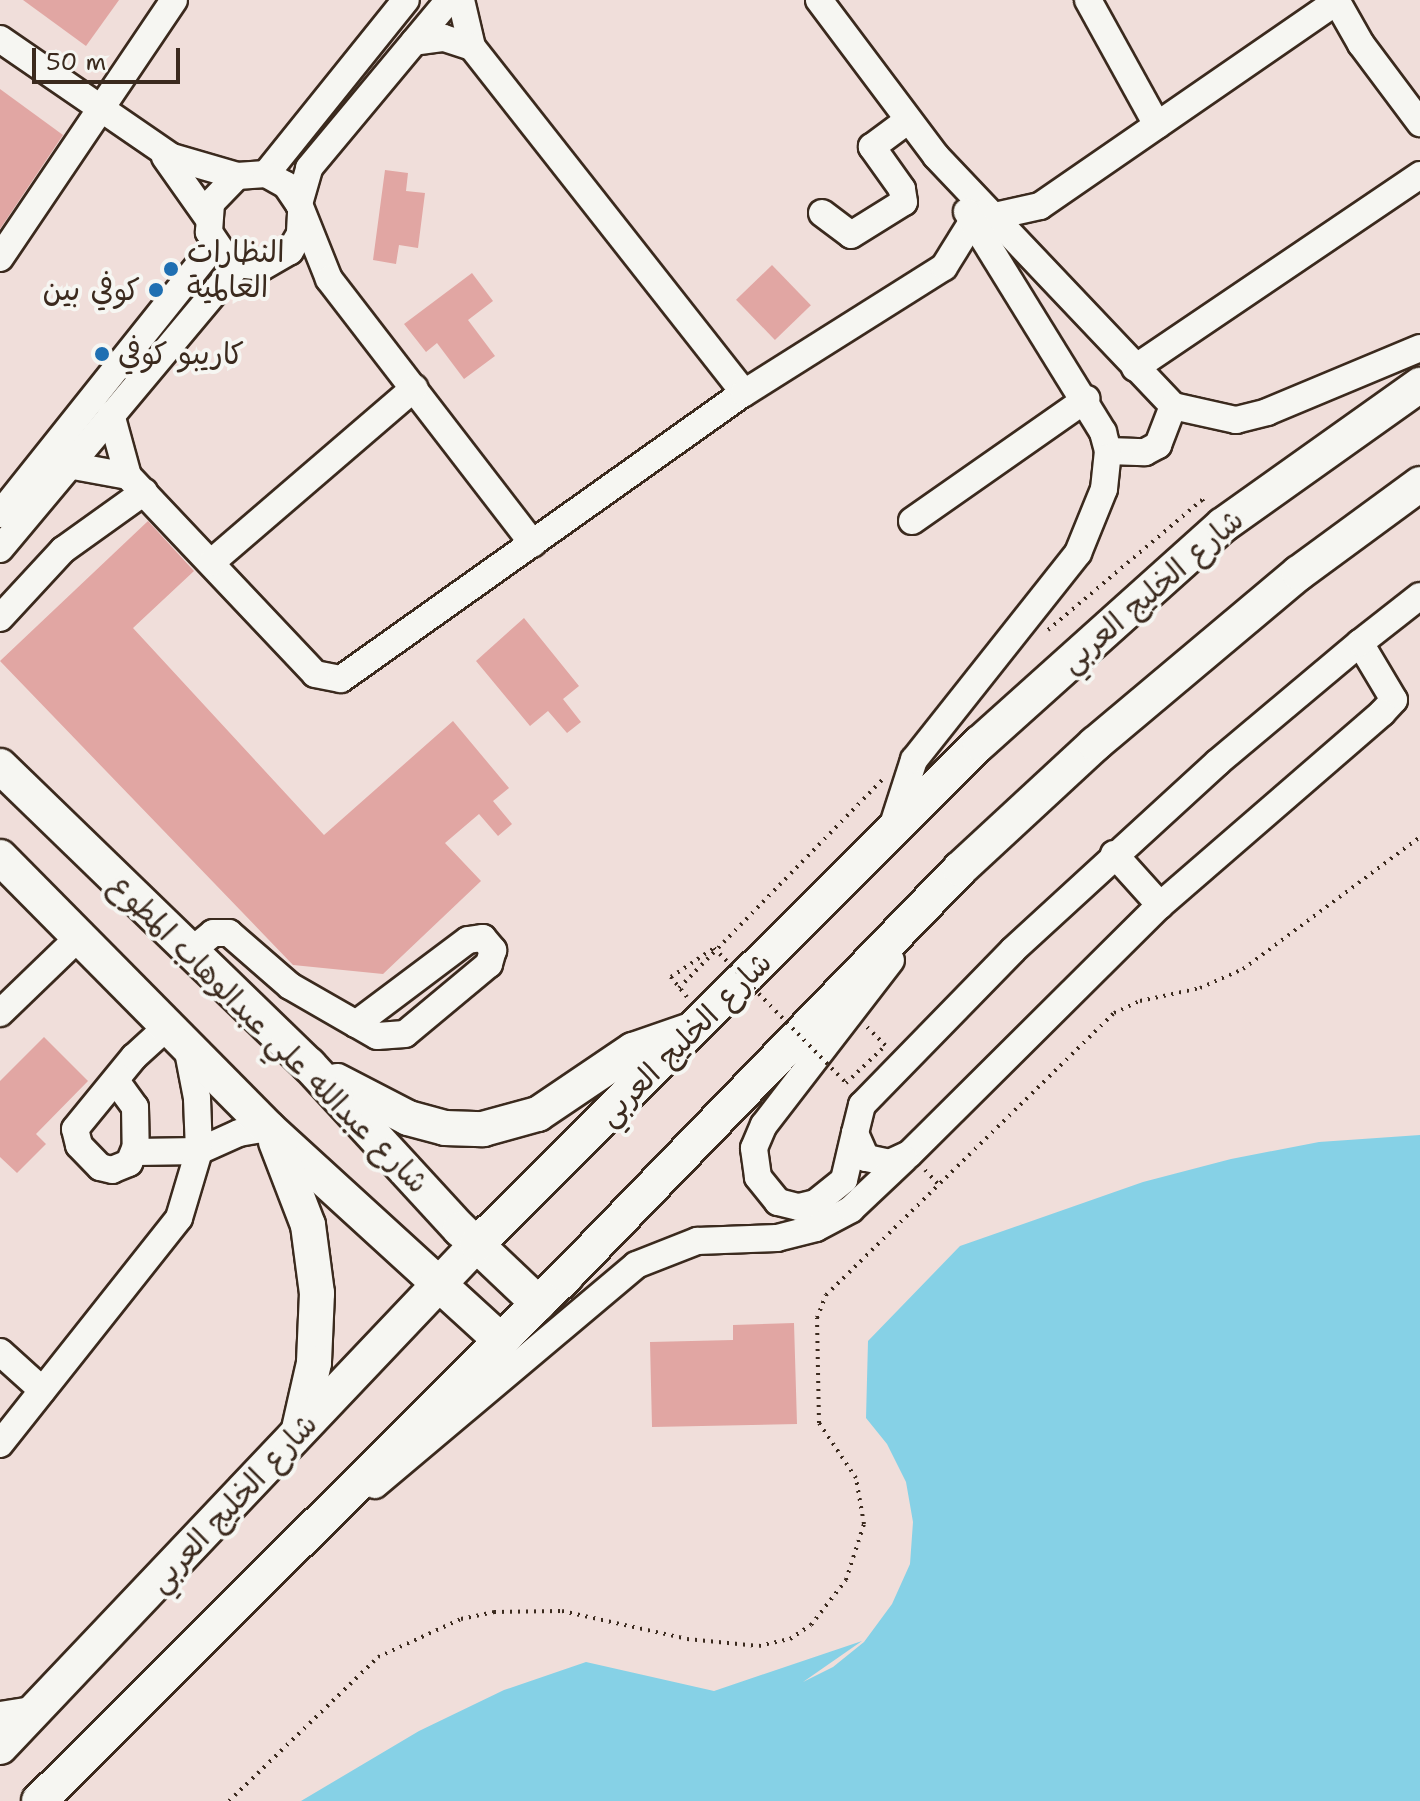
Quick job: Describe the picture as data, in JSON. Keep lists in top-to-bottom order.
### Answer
{
  "streets": {
    "main road": ["شارع الخليج العربي", "شارع عبدالله علي عبدالوهاب المطوع"]
  },
  "crossings": [
    ["شارع الخليج العربي", "شارع عبدالله علي عبدالوهاب المطوع"]
  ],
  "places": ["النظارات العالمية", "كوفي بين", "كاريبو كوفي"],
  "scale_bar": "50 m"
}
